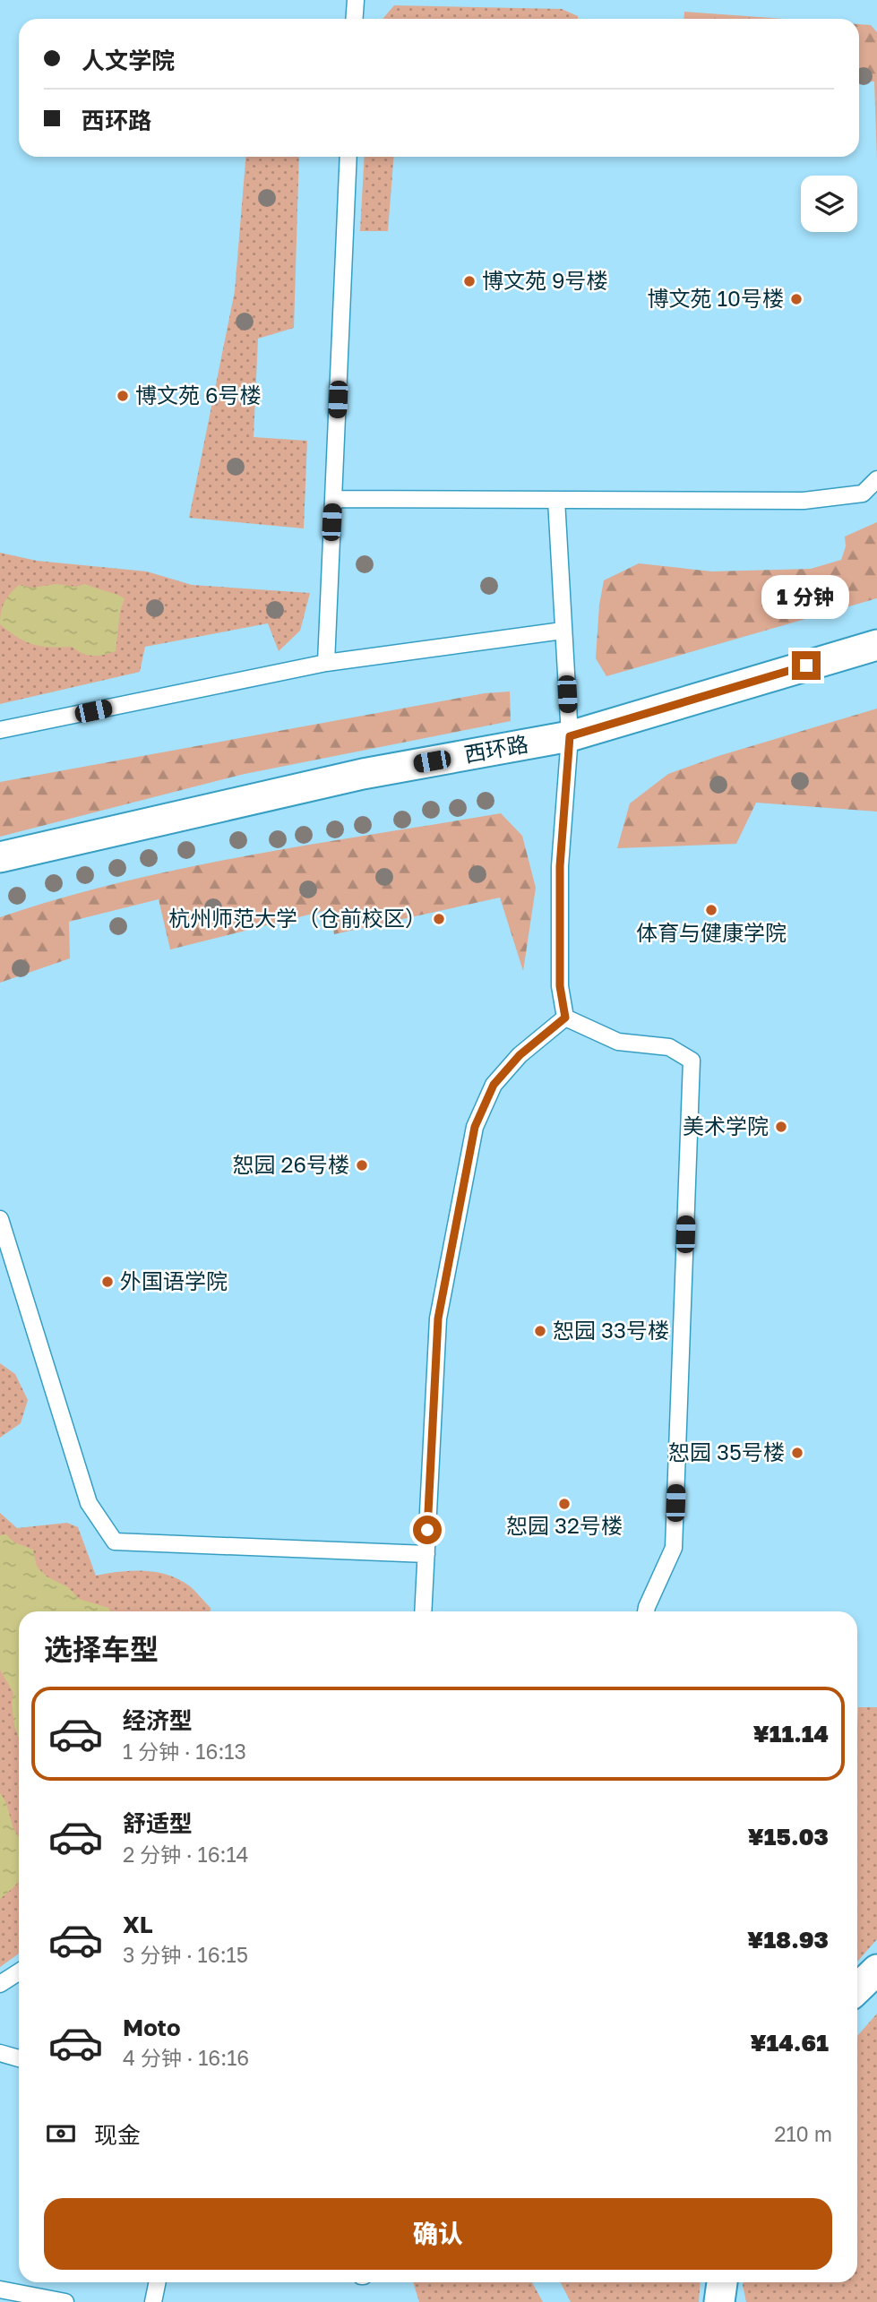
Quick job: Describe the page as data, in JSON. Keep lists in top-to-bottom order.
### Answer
{
  "streets": {
    "street": ["西环路"]
  },
  "places": [
    "博文苑 9号楼",
    "博文苑 10号楼",
    "博文苑 6号楼",
    "体育与健康学院",
    "杭州师范大学（仓前校区）",
    "美术学院",
    "恕园 26号楼",
    "外国语学院",
    "恕园 33号楼",
    "恕园 35号楼",
    "恕园 32号楼"
  ],
  "page": {
    "banner": ["人文学院", "西环路"],
    "bubble": "1 分钟",
    "heading": "选择车型",
    "list": [
      {
        "name": "经济型",
        "note": "1 分钟 · 16:13",
        "value": "¥11.14"
      },
      {
        "name": "舒适型",
        "note": "2 分钟 · 16:14",
        "value": "¥15.03"
      },
      {
        "name": "XL",
        "note": "3 分钟 · 16:15",
        "value": "¥18.93"
      },
      {
        "name": "Moto",
        "note": "4 分钟 · 16:16",
        "value": "¥14.61"
      }
    ],
    "pay": ["现金", "210 m"],
    "buttons": "确认"
  }
}
